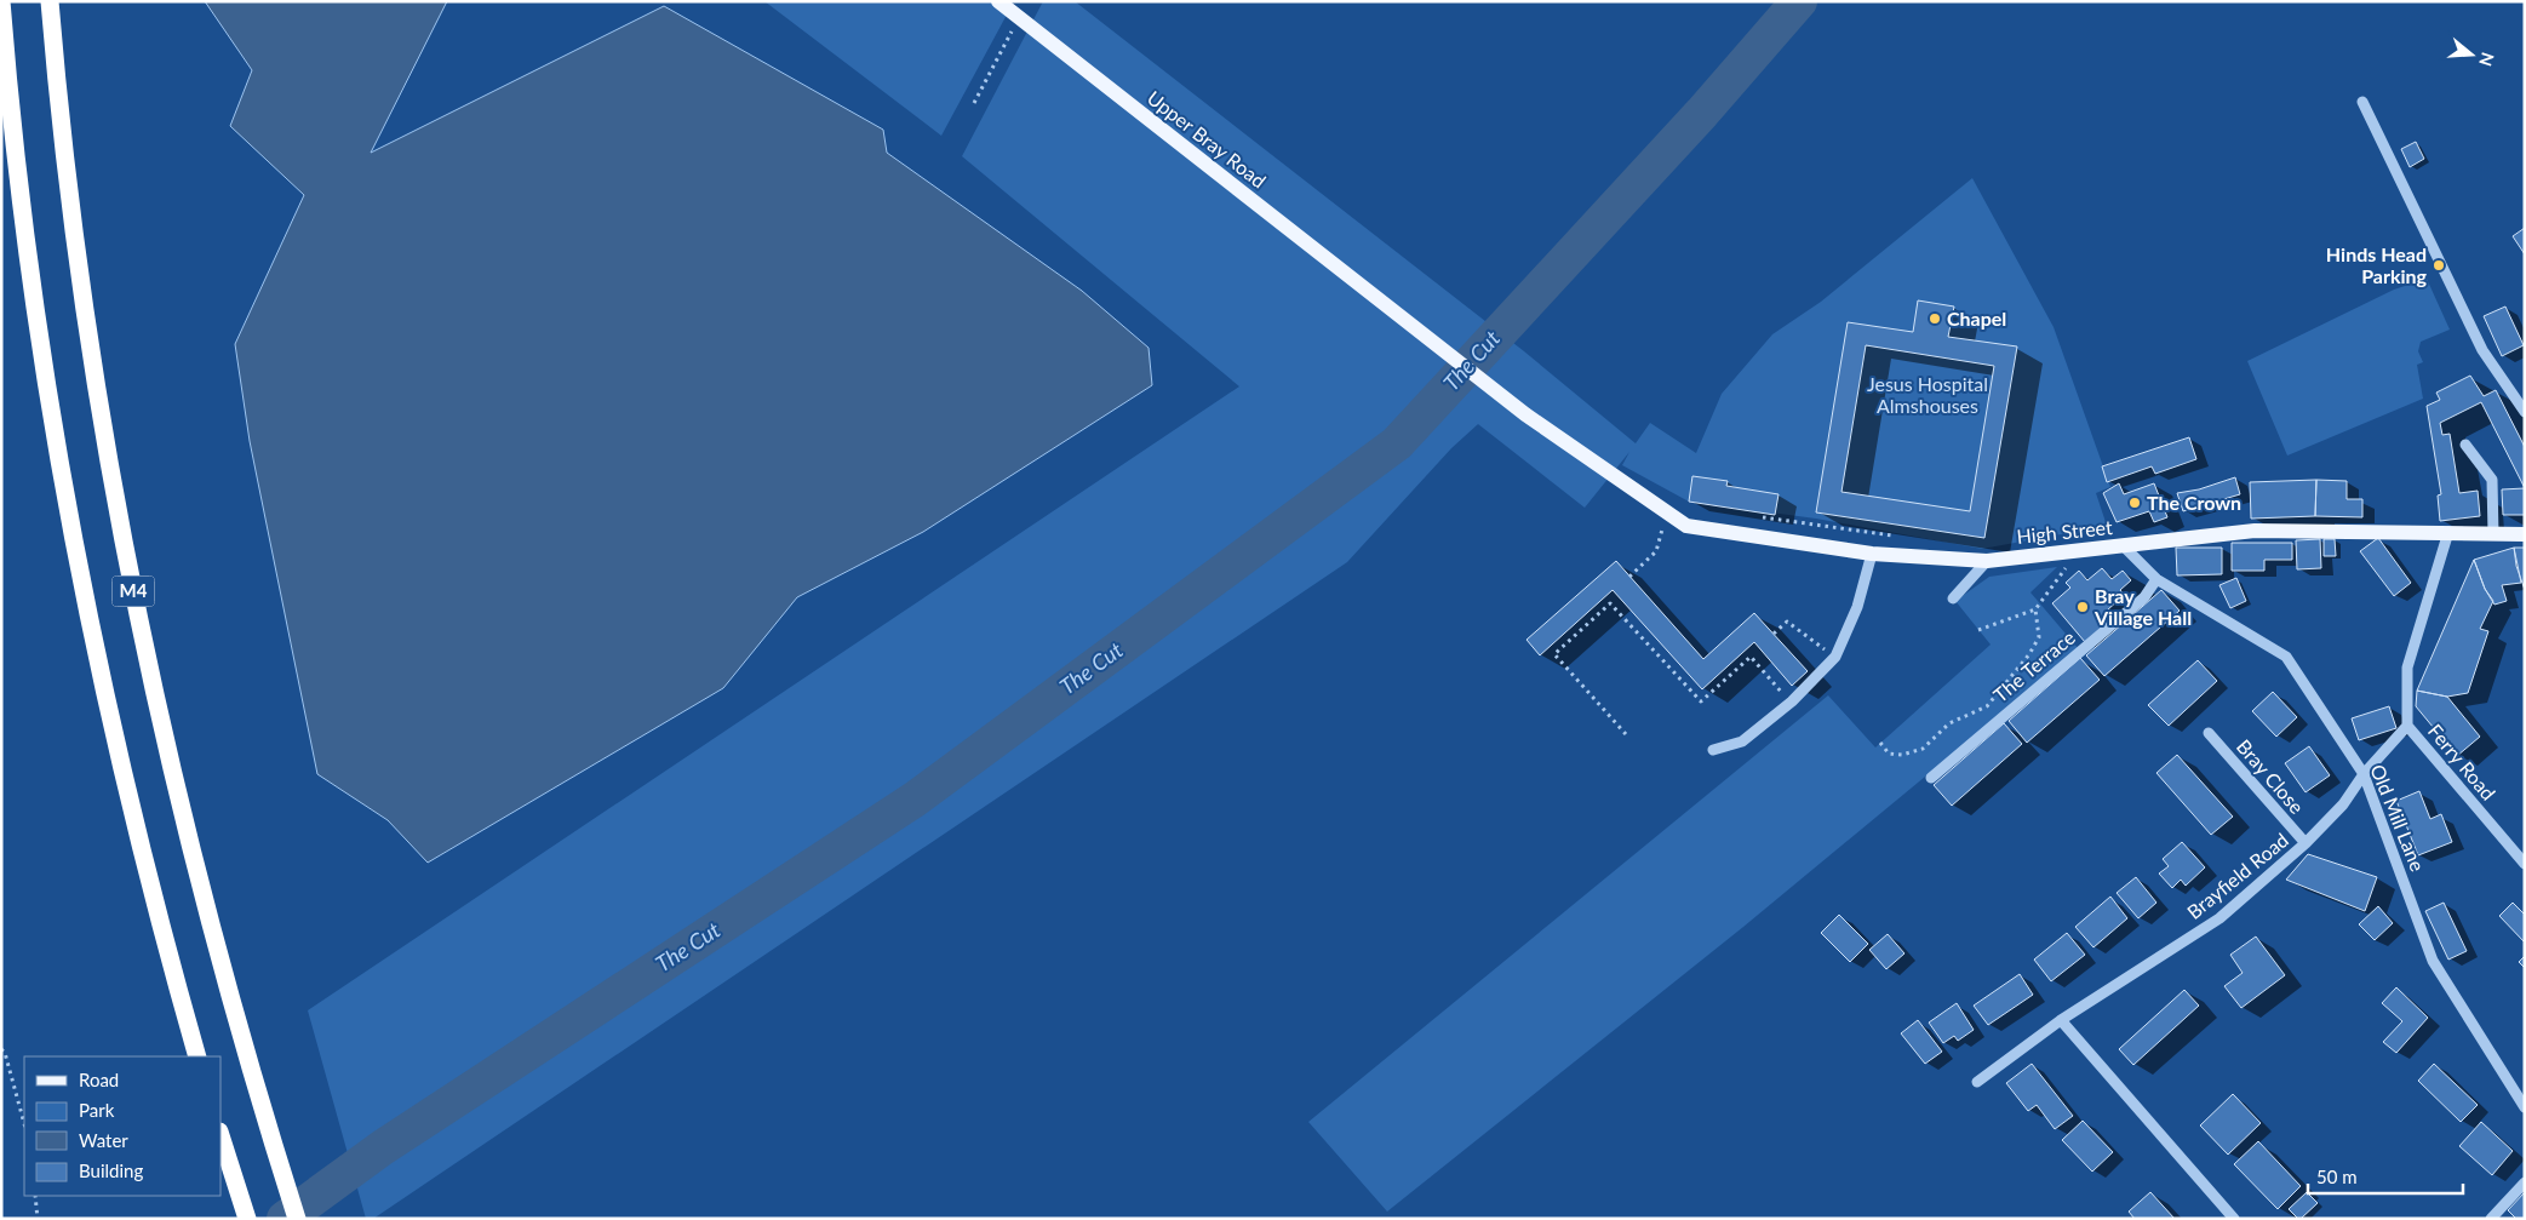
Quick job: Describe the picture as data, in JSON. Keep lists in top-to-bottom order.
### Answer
{
  "streets": {
    "highway": ["M4"],
    "main road": ["Upper Bray Road", "High Street"],
    "street": [
      "The Terrace",
      "Ferry Road",
      "Bray Close",
      "Old Mill Lane",
      "Brayfield Road"
    ]
  },
  "crossings": [
    ["Upper Bray Road", "High Street"],
    ["High Street", "Ferry Road"],
    ["High Street", "Old Mill Lane"],
    ["The Terrace", "Old Mill Lane"],
    ["Ferry Road", "Brayfield Road"],
    ["Bray Close", "Brayfield Road"],
    ["Old Mill Lane", "Brayfield Road"]
  ],
  "water": ["The Cut"],
  "parks": ["Jesus Hospital Almshouses"],
  "places": [
    "Hinds Head Parking",
    "Chapel",
    "The Crown",
    "Bray Village Hall"
  ],
  "legend": [
    "Road",
    "Park",
    "Water",
    "Building"
  ],
  "scale_bar": "50 m",
  "north": "right"
}
